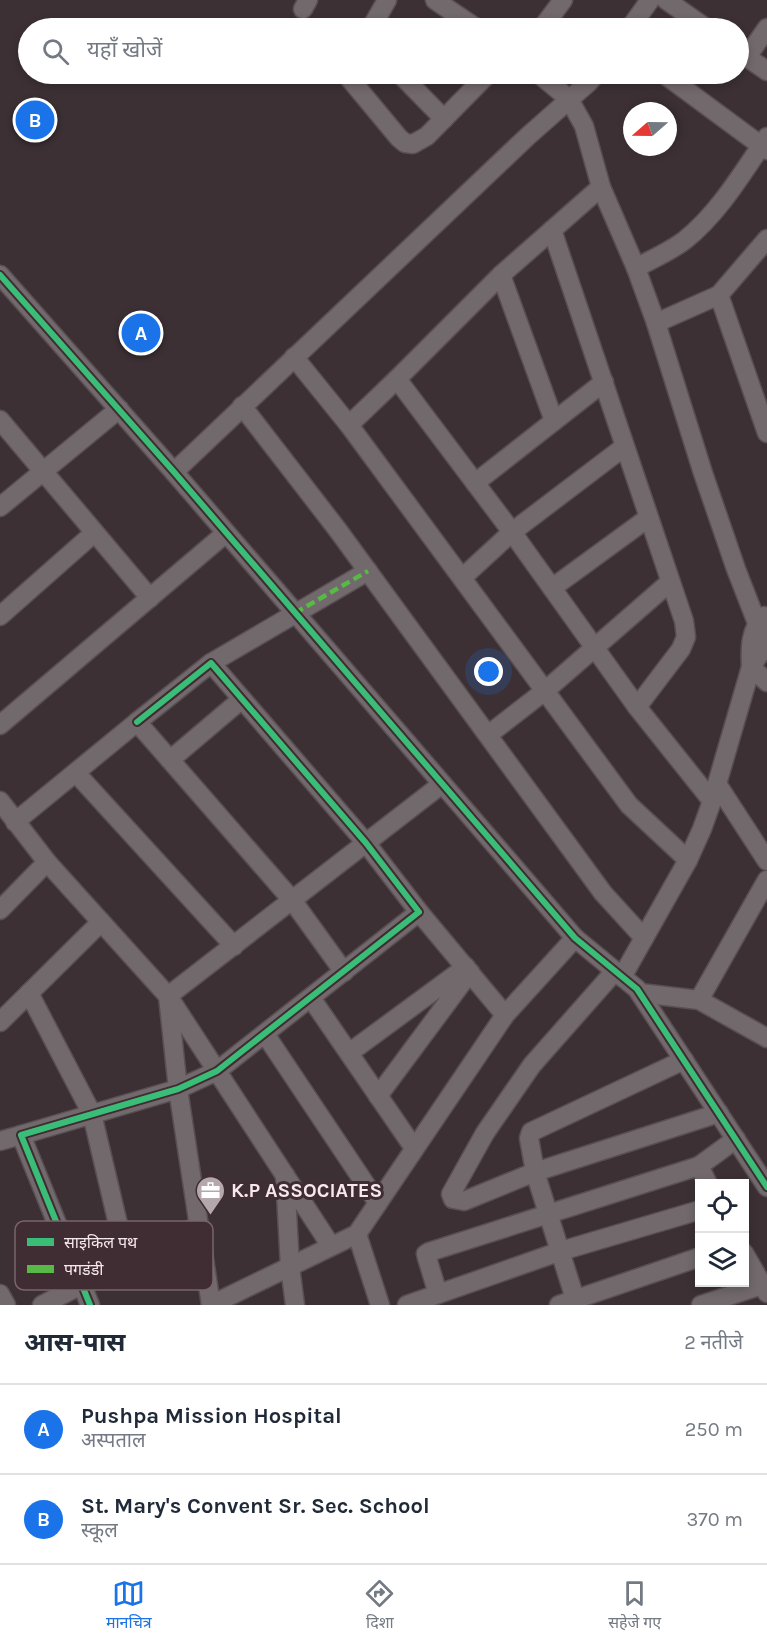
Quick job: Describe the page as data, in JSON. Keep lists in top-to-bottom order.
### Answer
{
  "places": {
    "office": ["K.P ASSOCIATES"]
  },
  "legend": ["साइकिल पथ", "पगडंडी"],
  "north": "left",
  "page": {
    "search": "यहाँ खोजें",
    "pins": ["B", "A"],
    "heading": ["आस-पास", "2 नतीजे"],
    "list": [
      {
        "mark": "A",
        "name": "Pushpa Mission Hospital",
        "note": "अस्पताल",
        "value": "250 m"
      },
      {
        "mark": "B",
        "name": "St. Mary's Convent Sr. Sec. School",
        "note": "स्कूल",
        "value": "370 m"
      }
    ],
    "nav": ["मानचित्र", "दिशा", "सहेजे गए"]
  }
}
